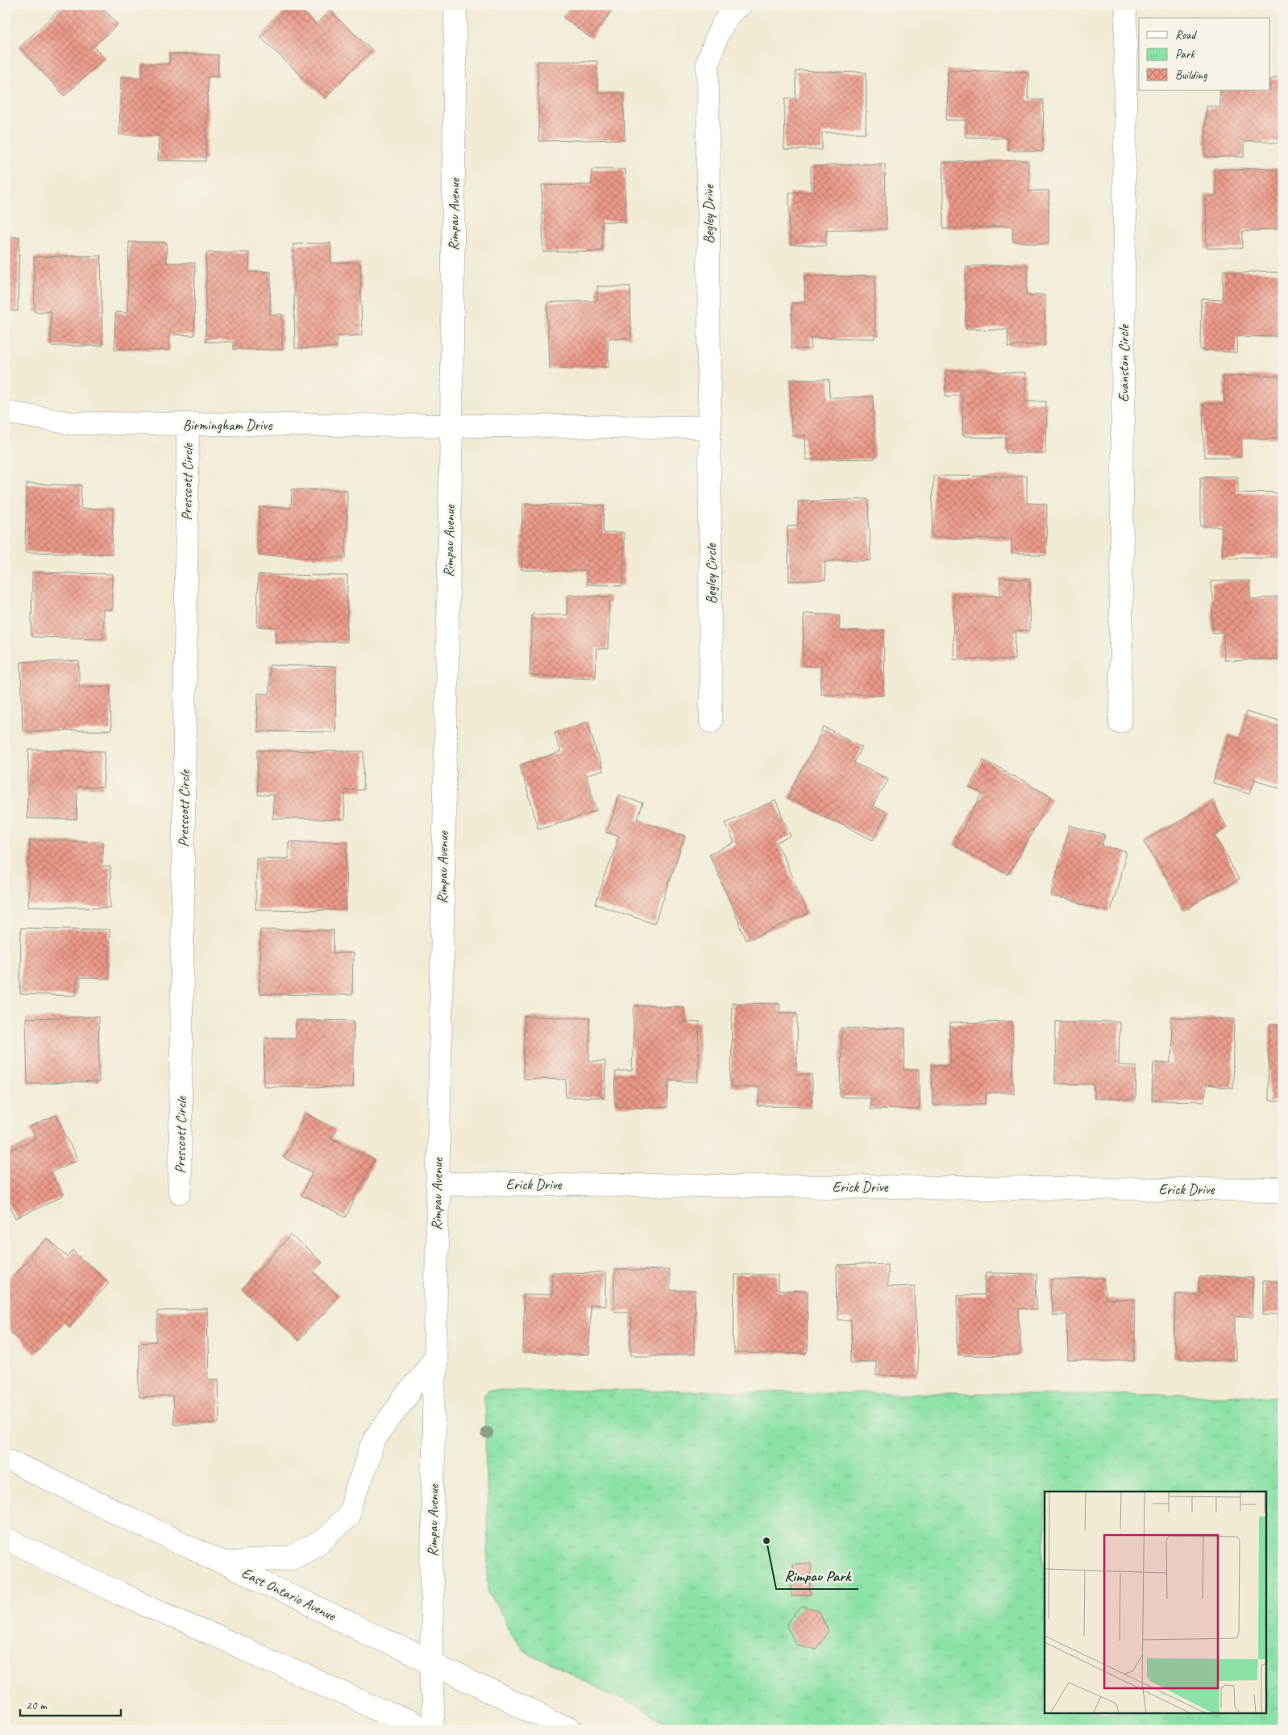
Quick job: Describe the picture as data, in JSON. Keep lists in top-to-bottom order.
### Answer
{
  "streets": {
    "street": [
      "Rimpau Avenue",
      "Begley Drive",
      "Evanston Circle",
      "Birmingham Drive",
      "Presscott Circle",
      "Begley Circle",
      "Erick Drive",
      "East Ontario Avenue"
    ]
  },
  "crossings": [
    ["Rimpau Avenue", "Birmingham Drive"],
    ["Rimpau Avenue", "Erick Drive"],
    ["Rimpau Avenue", "East Ontario Avenue"],
    ["Begley Drive", "Birmingham Drive"],
    ["Begley Drive", "Begley Circle"],
    ["Birmingham Drive", "Presscott Circle"],
    ["Birmingham Drive", "Begley Circle"]
  ],
  "places": ["Rimpau Park"],
  "legend": ["Road", "Park", "Building"],
  "scale_bar": "20 m"
}
